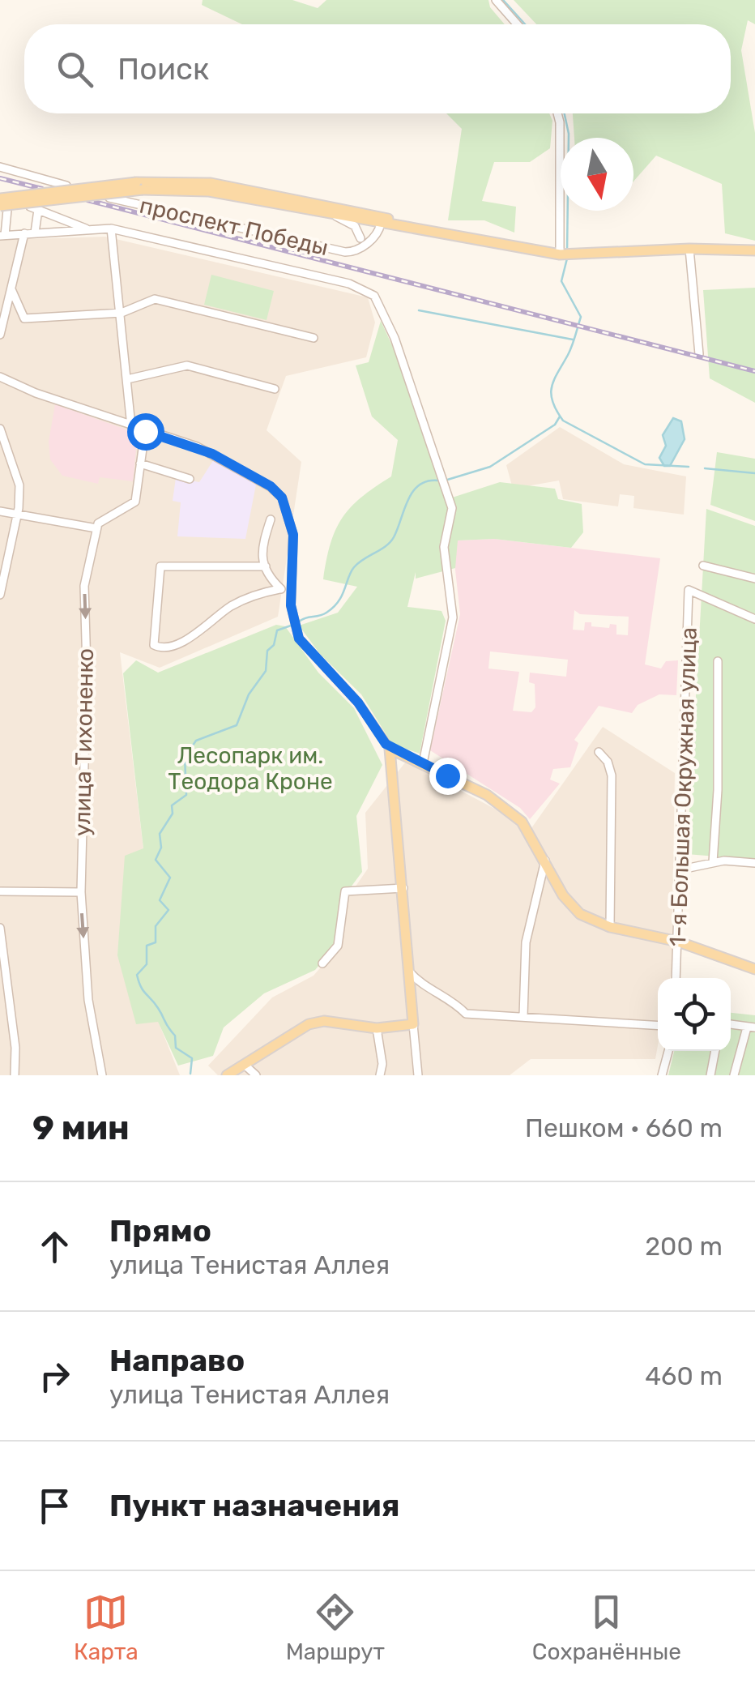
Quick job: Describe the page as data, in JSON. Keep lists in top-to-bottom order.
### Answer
{
  "streets": {
    "main road": ["проспект Победы"],
    "street": ["улица Тихоненко", "1-я Большая Окружная улица"]
  },
  "one_way": ["улица Тихоненко"],
  "parks": ["Лесопарк им. Теодора Кроне"],
  "north": "bottom",
  "page": {
    "search": "Поиск",
    "heading": ["9 мин", "Пешком · 660 m"],
    "list": [
      ["Прямо", "улица Тенистая Аллея", "200 m"],
      ["Направо", "улица Тенистая Аллея", "460 m"],
      "Пункт назначения"
    ],
    "nav": ["Карта", "Маршрут", "Сохранённые"]
  }
}
